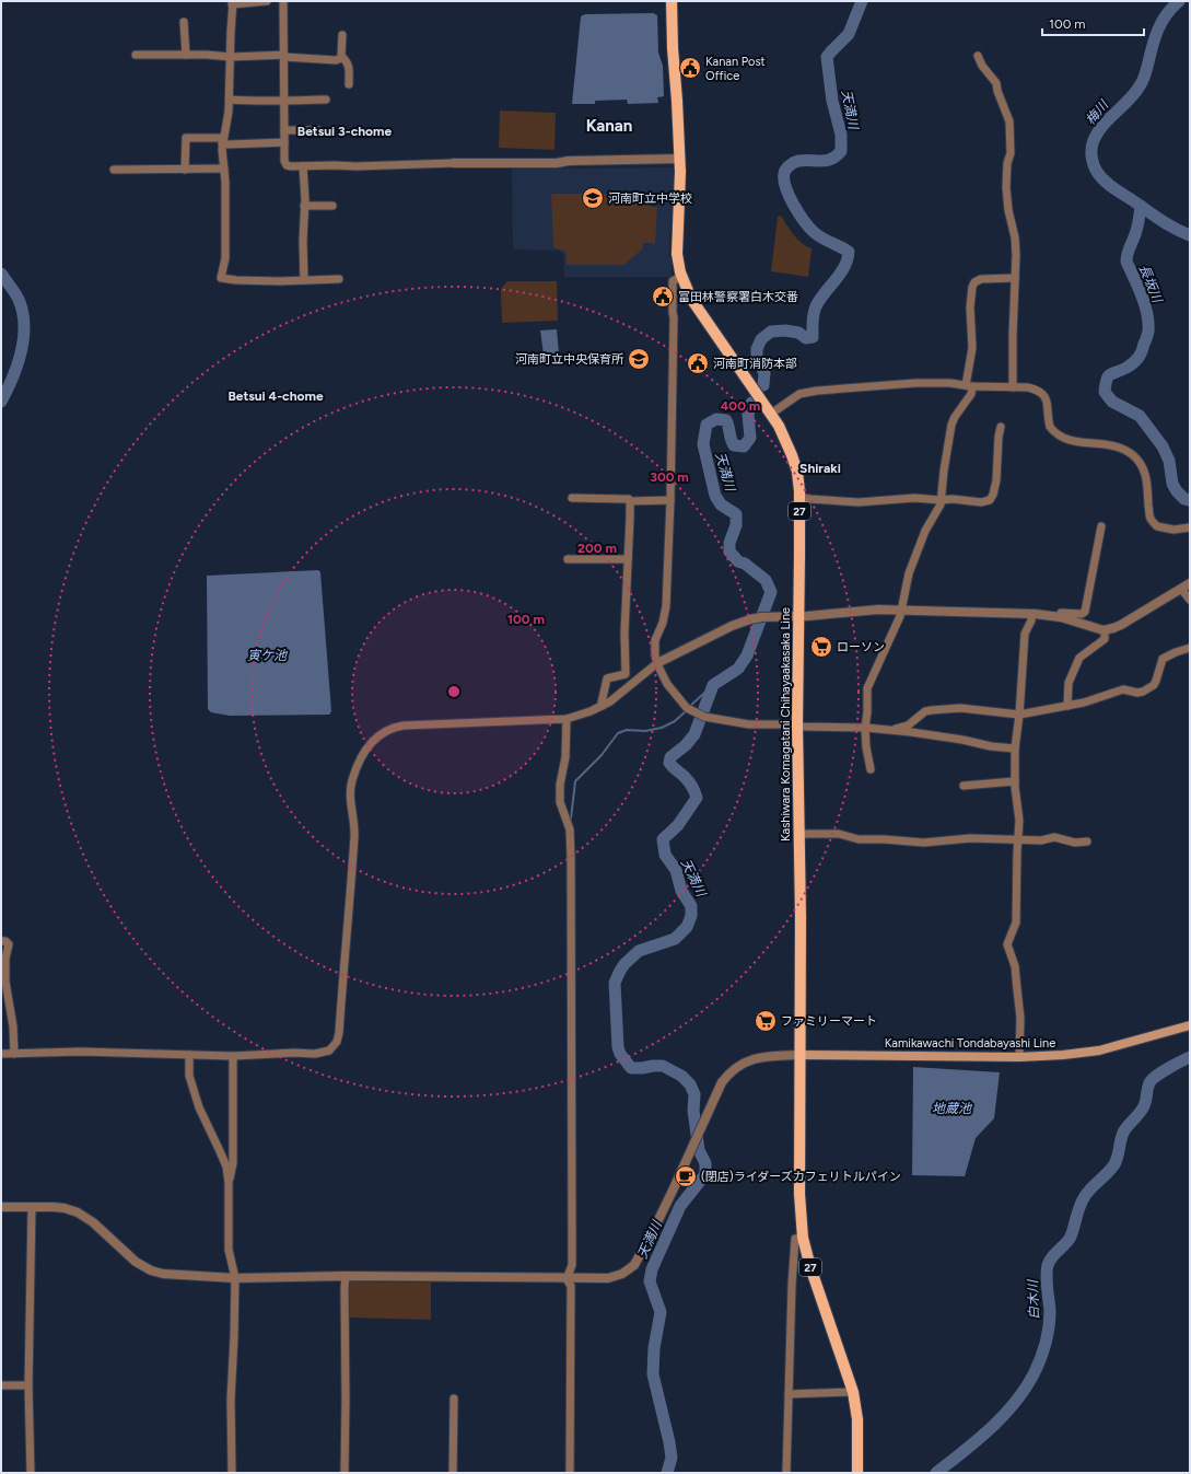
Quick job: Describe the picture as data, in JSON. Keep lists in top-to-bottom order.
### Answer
{
  "streets": {
    "main road": ["27", "Kashiwara Komagatani Chihayaakasaka Line", "Kamikawachi Tondabayashi Line"]
  },
  "crossings": [
    ["Kashiwara Komagatani Chihayaakasaka Line", "Kamikawachi Tondabayashi Line"]
  ],
  "districts": [
    "Kanan",
    "Betsui 3-chome",
    "Betsui 4-chome",
    "Shiraki"
  ],
  "water": [
    "天満川",
    "梅川",
    "長坂川",
    "寅ケ池",
    "地蔵池",
    "白木川"
  ],
  "places": {
    "public building": ["Kanan Post Office", "富田林警察署白木交番", "河南町消防本部"],
    "school or university": ["河南町立中学校", "河南町立中央保育所"],
    "supermarket": ["ローソン", "ファミリーマート"],
    "cafe": ["(閉店)ライダーズカフェリトルパイン"]
  },
  "scale_bar": "100 m",
  "rings": [
    "400 m",
    "300 m",
    "200 m",
    "100 m"
  ]
}
